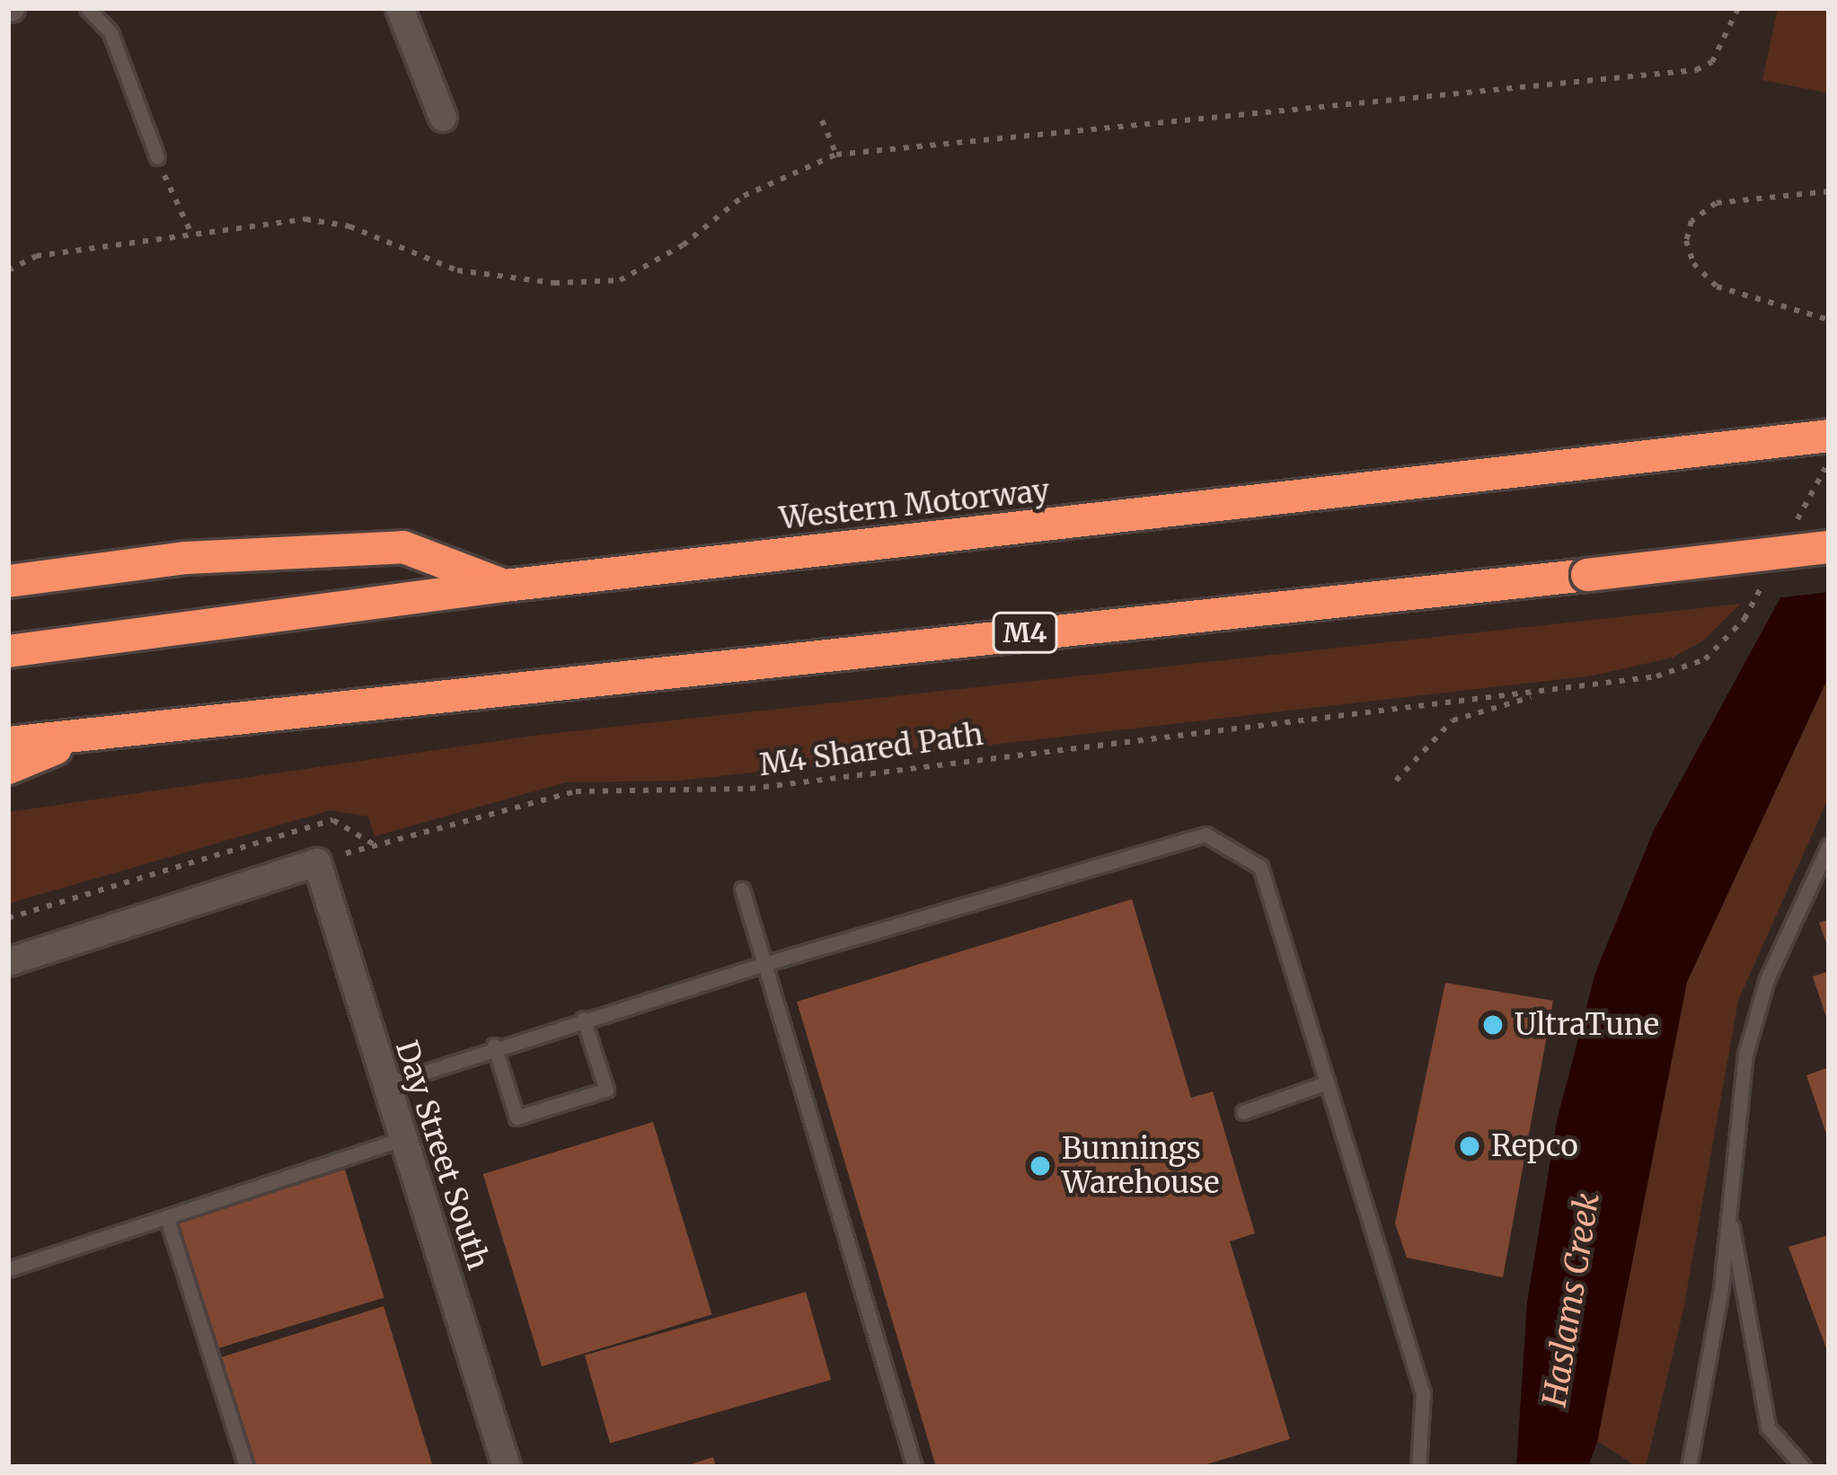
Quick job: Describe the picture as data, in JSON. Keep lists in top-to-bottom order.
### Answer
{
  "streets": {
    "highway": ["Western Motorway", "M4"],
    "street": ["Day Street South"],
    "path": ["M4 Shared Path"]
  },
  "water": ["Haslams Creek"],
  "places": ["UltraTune", "Repco", "Bunnings Warehouse"]
}
